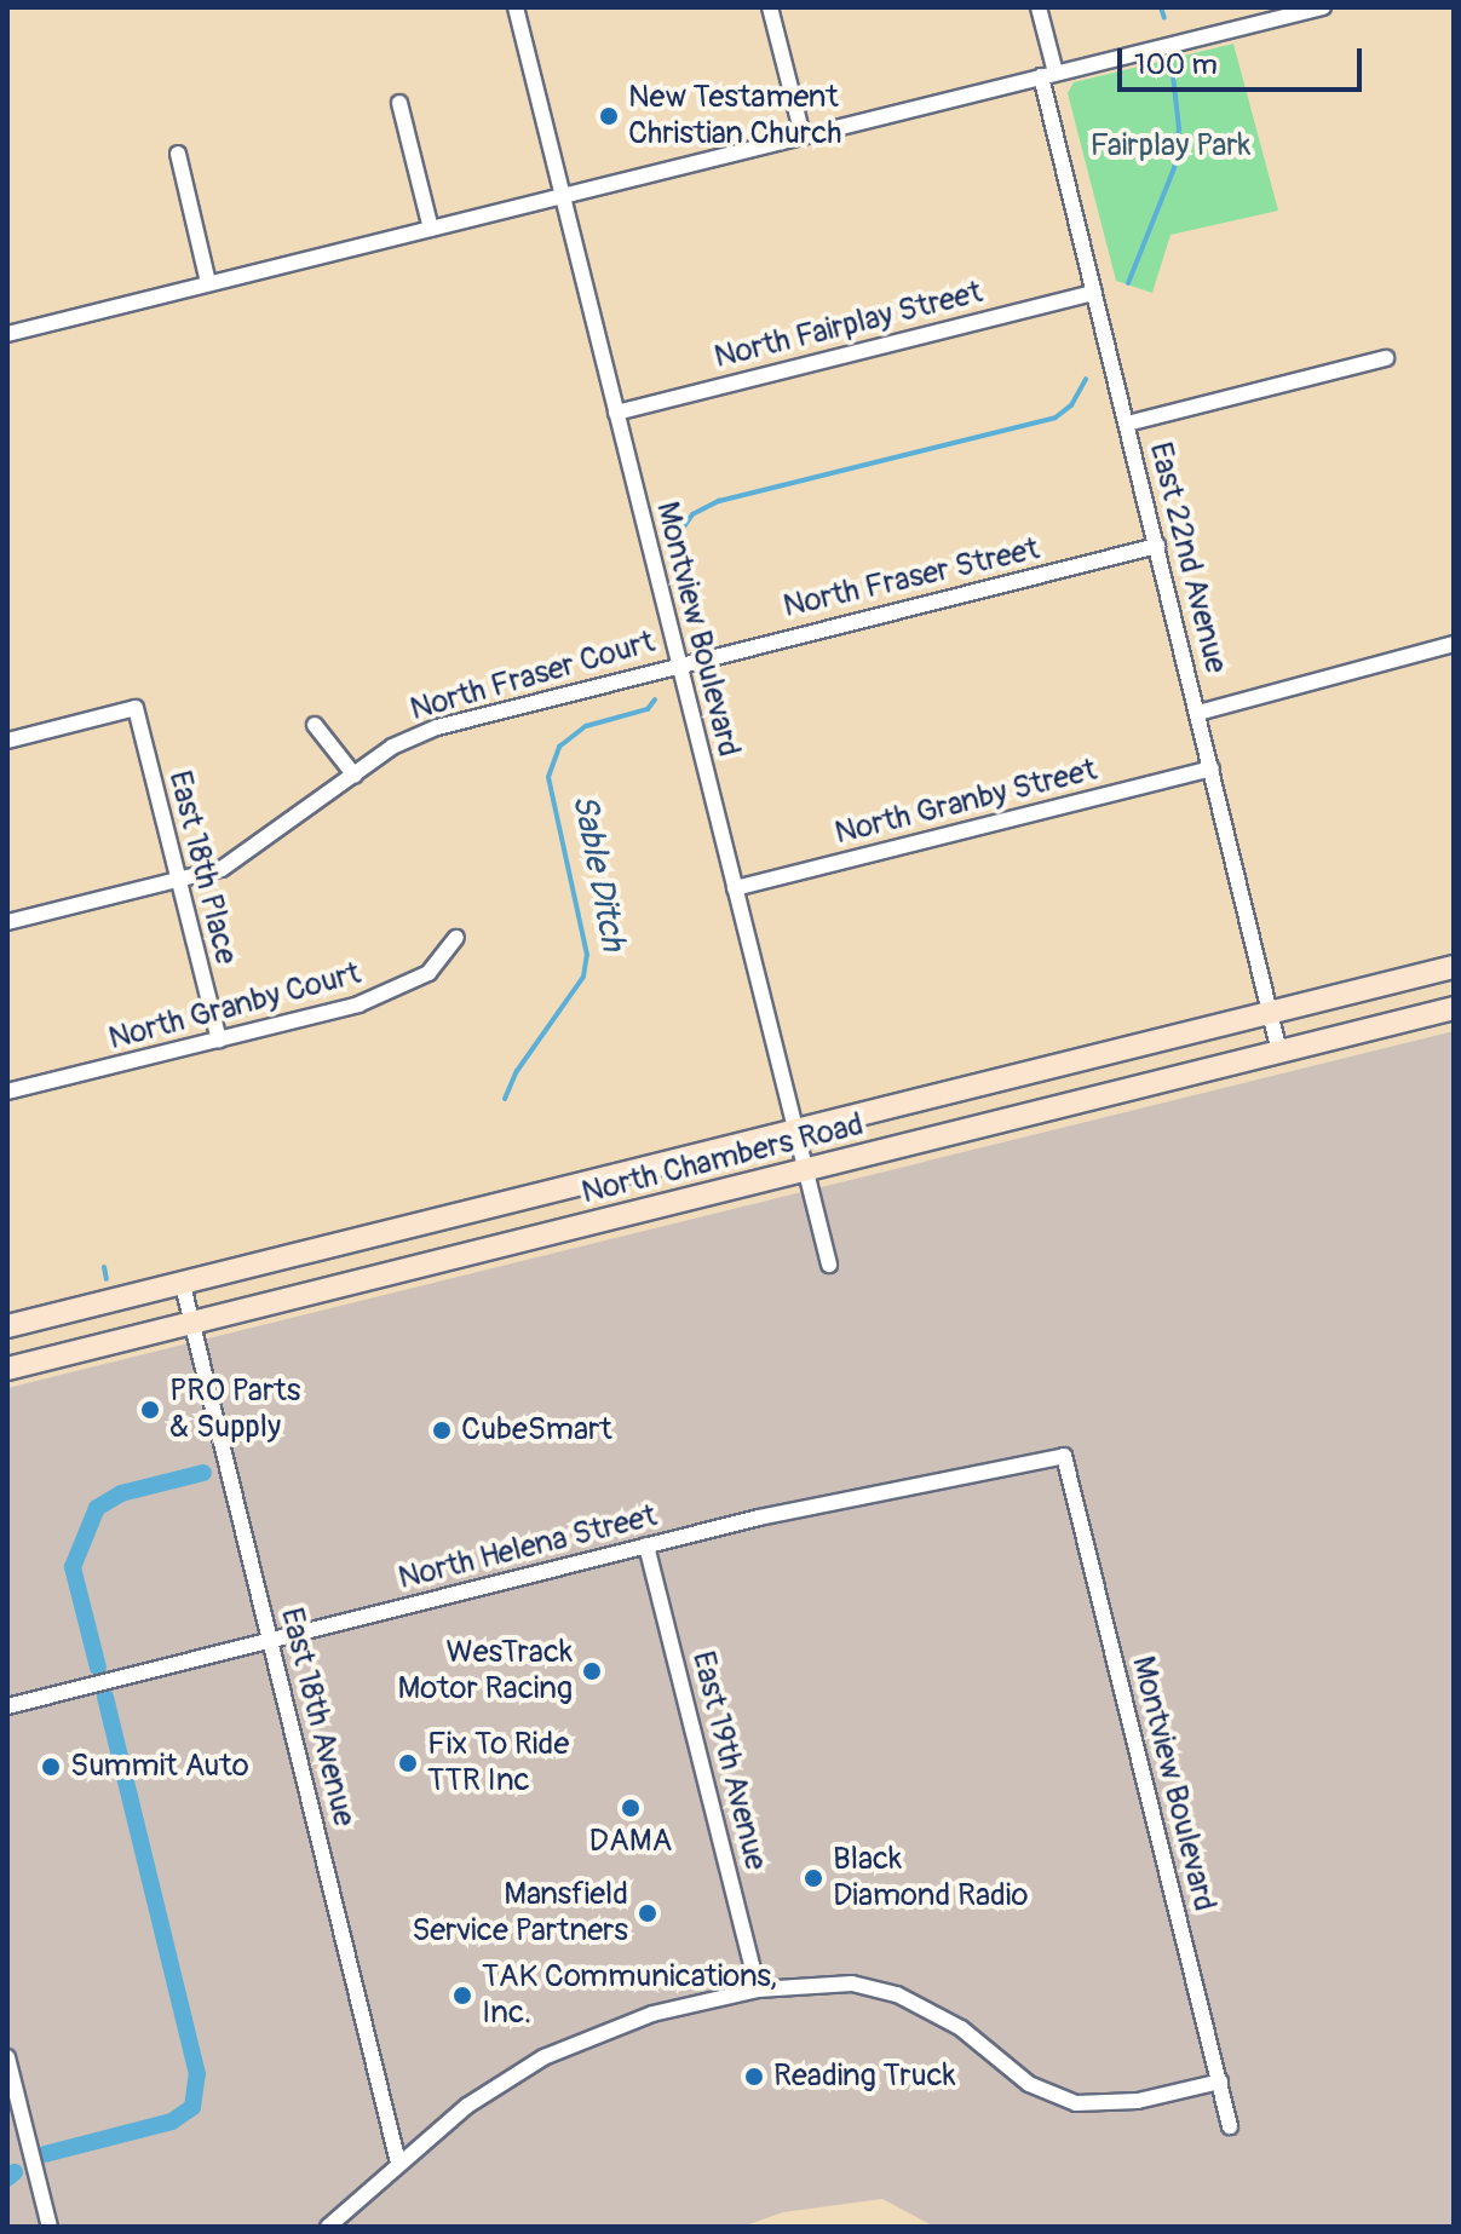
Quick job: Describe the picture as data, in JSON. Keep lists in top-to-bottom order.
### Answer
{
  "streets": {
    "main road": ["North Chambers Road"],
    "street": [
      "North Fairplay Street",
      "East 22nd Avenue",
      "North Fraser Street",
      "Montview Boulevard",
      "North Fraser Court",
      "North Granby Street",
      "East 18th Place",
      "North Granby Court",
      "North Helena Street",
      "East 18th Avenue",
      "East 19th Avenue"
    ]
  },
  "crossings": [
    ["North Fairplay Street", "East 22nd Avenue"],
    ["North Fairplay Street", "Montview Boulevard"],
    ["East 22nd Avenue", "North Fraser Street"],
    ["East 22nd Avenue", "North Granby Street"],
    ["East 22nd Avenue", "North Chambers Road"],
    ["North Fraser Street", "Montview Boulevard"],
    ["North Fraser Street", "North Fraser Court"],
    ["Montview Boulevard", "North Fraser Court"],
    ["Montview Boulevard", "North Granby Street"],
    ["Montview Boulevard", "North Chambers Road"],
    ["Montview Boulevard", "North Helena Street"],
    ["North Fraser Court", "East 18th Place"],
    ["East 18th Place", "North Granby Court"],
    ["North Chambers Road", "East 18th Avenue"],
    ["North Helena Street", "East 18th Avenue"],
    ["North Helena Street", "East 19th Avenue"]
  ],
  "water": ["Sable Ditch"],
  "parks": ["Fairplay Park"],
  "places": [
    "New Testament Christian Church",
    "PRO Parts & Supply",
    "CubeSmart",
    "WesTrack Motor Racing",
    "Fix To Ride TTR Inc",
    "Summit Auto",
    "DAMA",
    "Black Diamond Radio",
    "Mansfield Service Partners",
    "TAK Communications, Inc.",
    "Reading Truck"
  ],
  "scale_bar": "100 m"
}
